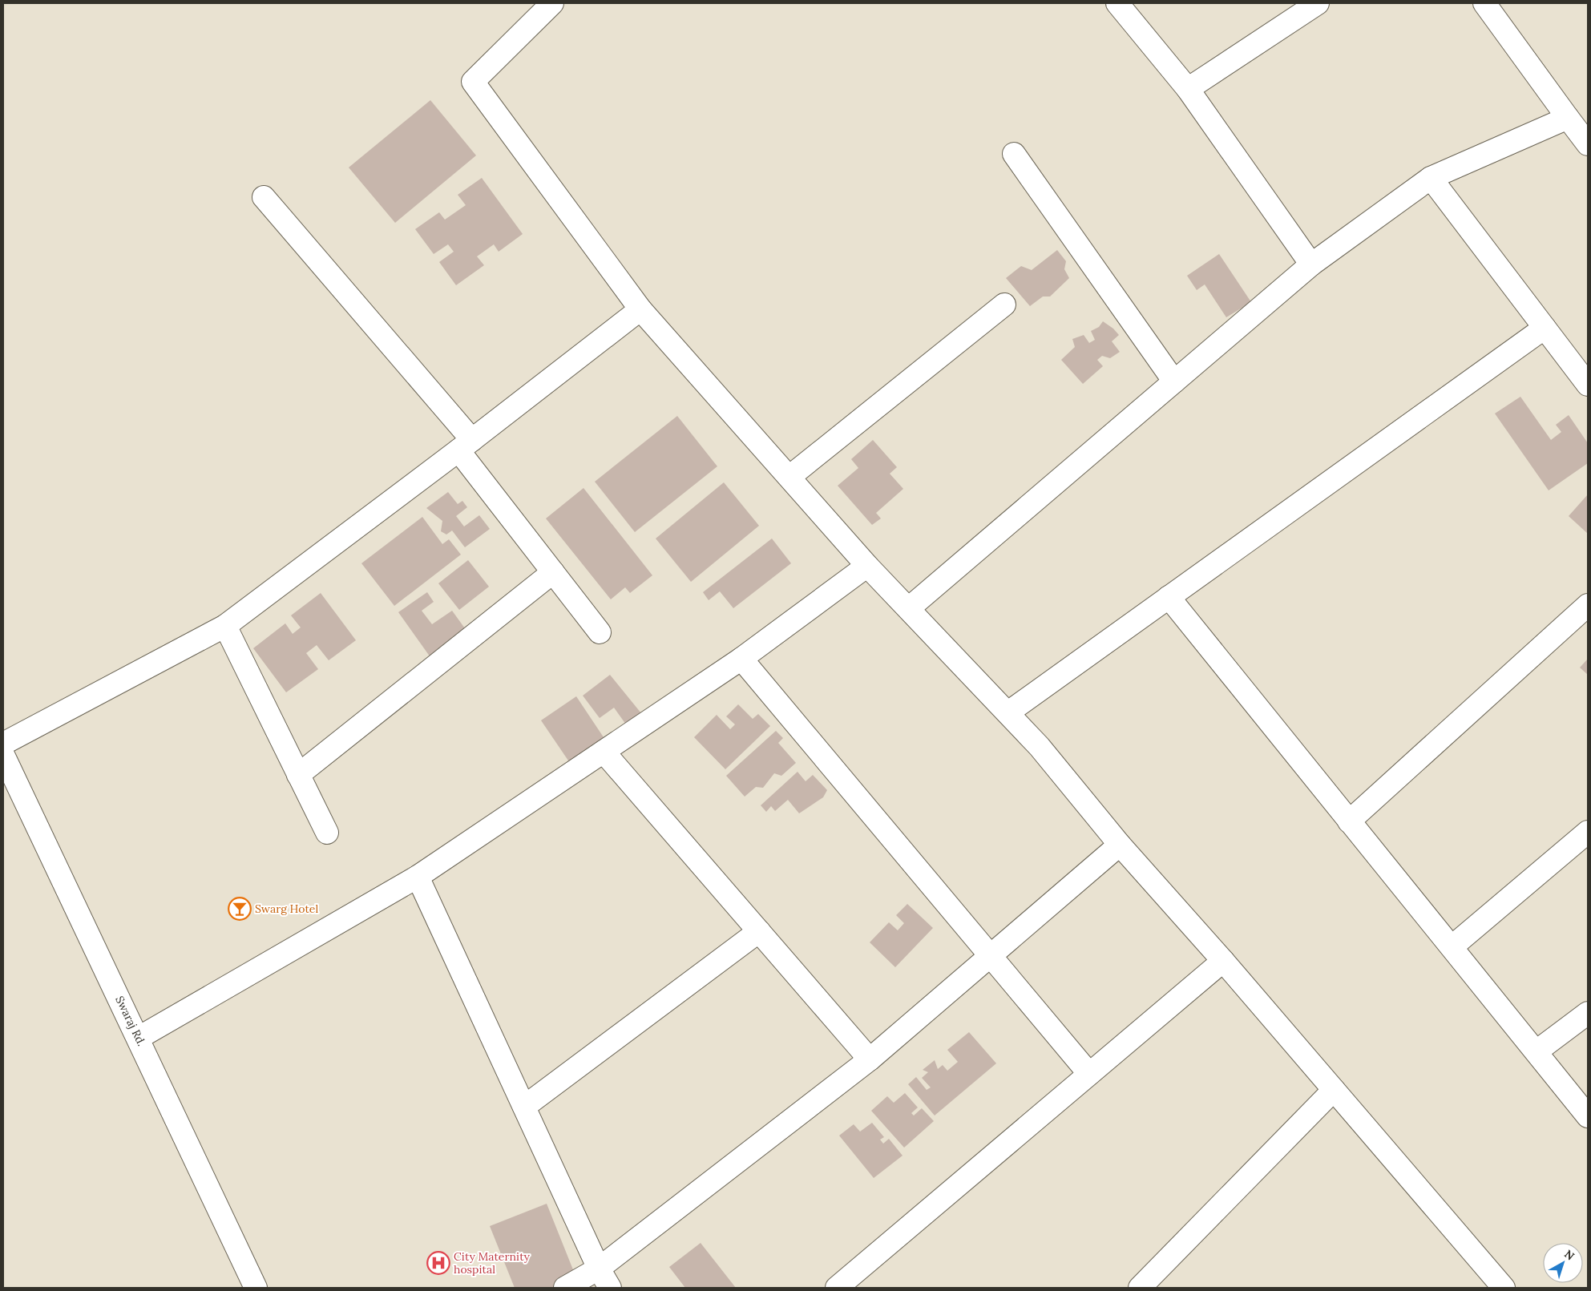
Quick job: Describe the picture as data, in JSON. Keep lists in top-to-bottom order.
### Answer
{
  "streets": {
    "street": ["Swaraj Rd."]
  },
  "places": {
    "bar": ["Swarg Hotel"],
    "hospital": ["City Maternity hospital"]
  },
  "north": "top right"
}
